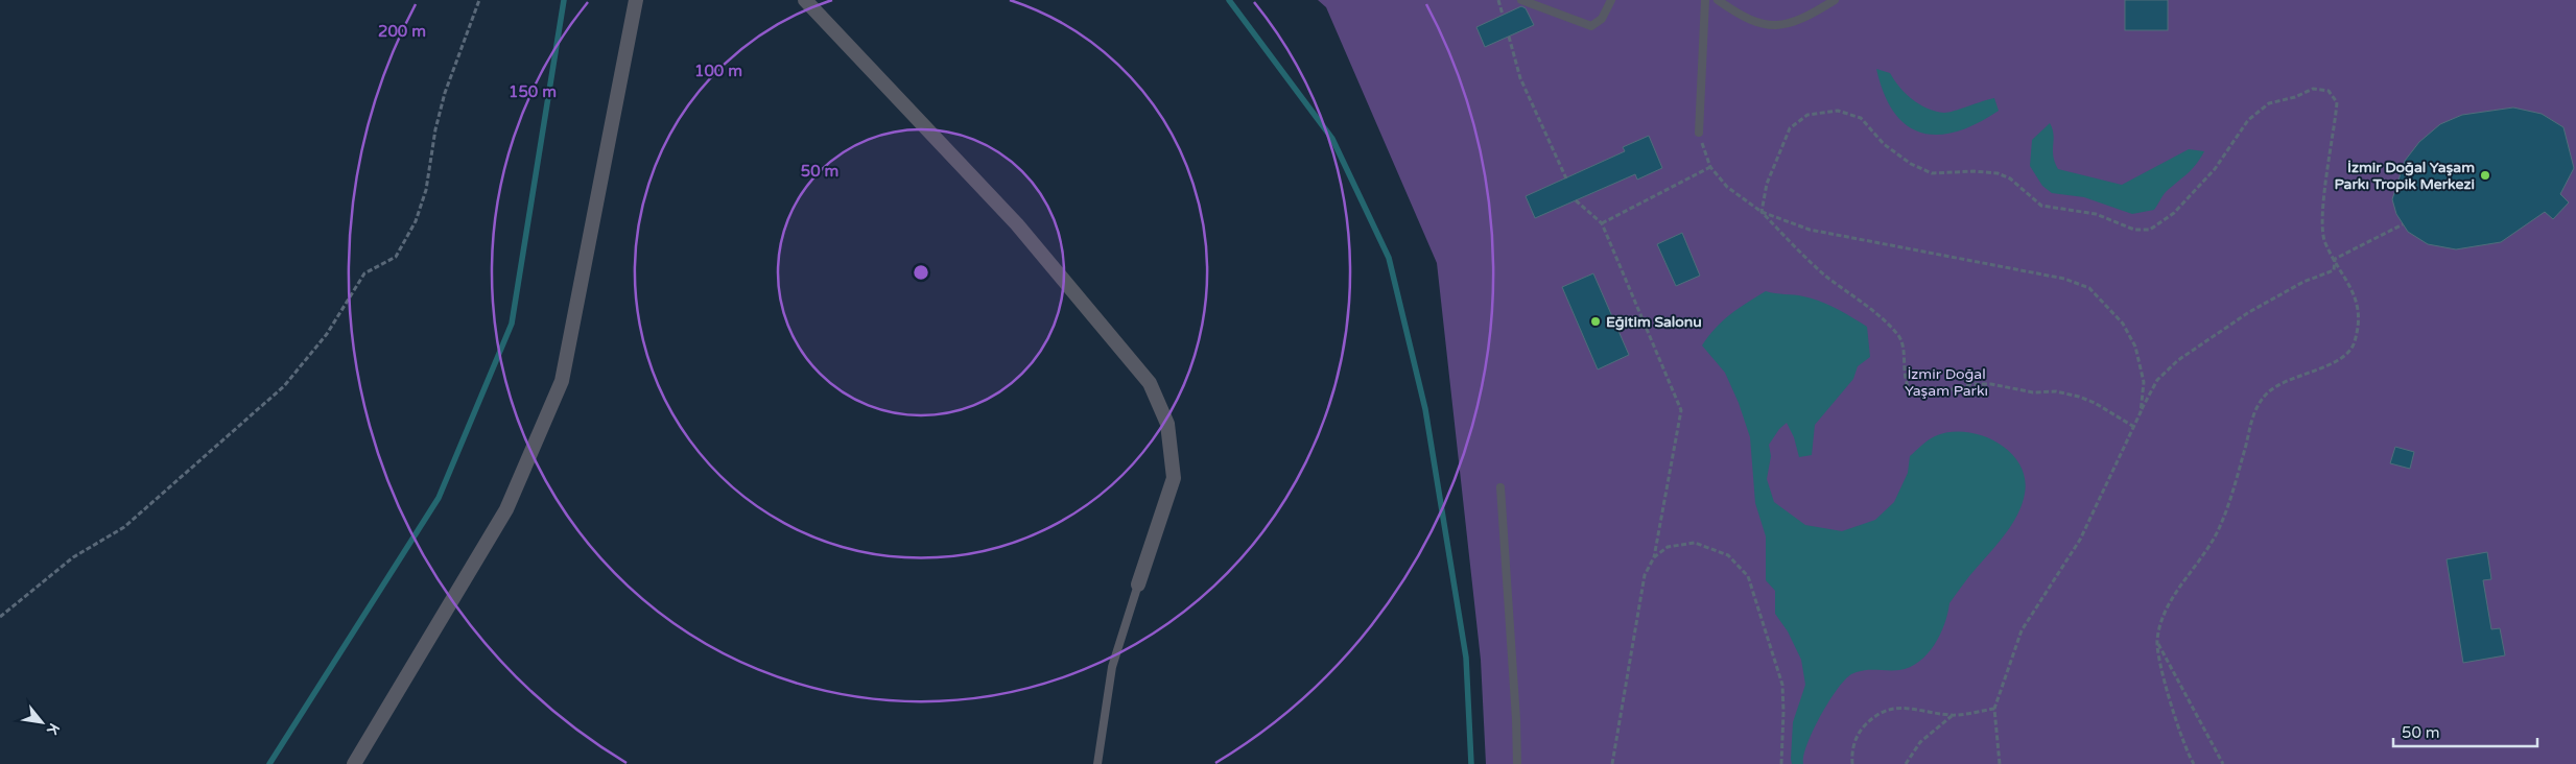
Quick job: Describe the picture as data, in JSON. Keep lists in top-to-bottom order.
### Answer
{
  "parks": ["İzmir Doğal Yaşam Parkı"],
  "places": ["İzmir Doğal Yaşam Parkı Tropik Merkezi", "Eğitim Salonu"],
  "scale_bar": "50 m",
  "north": "bottom right",
  "rings": [
    "200 m",
    "100 m",
    "150 m",
    "50 m"
  ]
}
